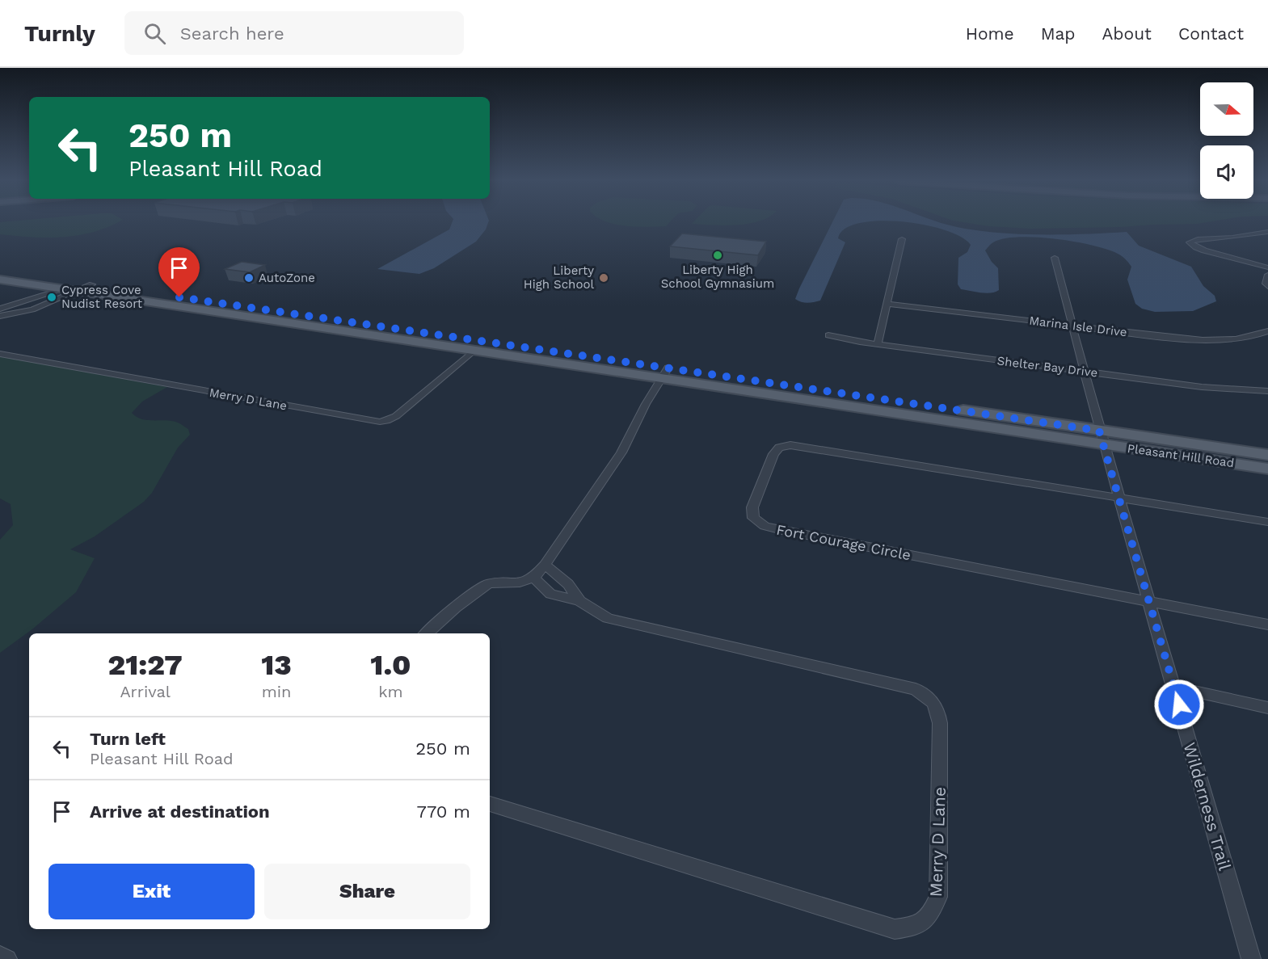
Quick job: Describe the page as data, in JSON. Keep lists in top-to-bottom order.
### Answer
{
  "streets": {
    "main road": ["Pleasant Hill Road"],
    "street": [
      "Marina Isle Drive",
      "Shelter Bay Drive",
      "Merry D Lane",
      "Fort Courage Circle",
      "Wilderness Trail"
    ]
  },
  "crossings": [
    ["Marina Isle Drive", "Wilderness Trail"],
    ["Shelter Bay Drive", "Wilderness Trail"],
    ["Merry D Lane", "Pleasant Hill Road"],
    ["Pleasant Hill Road", "Wilderness Trail"],
    ["Fort Courage Circle", "Wilderness Trail"]
  ],
  "places": [
    "Liberty High School Gymnasium",
    "AutoZone",
    "Liberty High School",
    "Cypress Cove Nudist Resort"
  ],
  "north": "right",
  "page": {
    "header": "Turnly",
    "search": "Search here",
    "nav": [
      "Home",
      "Map",
      "About",
      "Contact"
    ],
    "turn": ["250 m", "Pleasant Hill Road"],
    "eta": [
      "21:27",
      "Arrival",
      "13",
      "min",
      "1.0",
      "km"
    ],
    "list": [
      {
        "name": "Turn left",
        "note": "Pleasant Hill Road",
        "value": "250 m"
      },
      {
        "name": "Arrive at destination",
        "value": "770 m"
      }
    ],
    "buttons": ["Exit", "Share"]
  }
}
